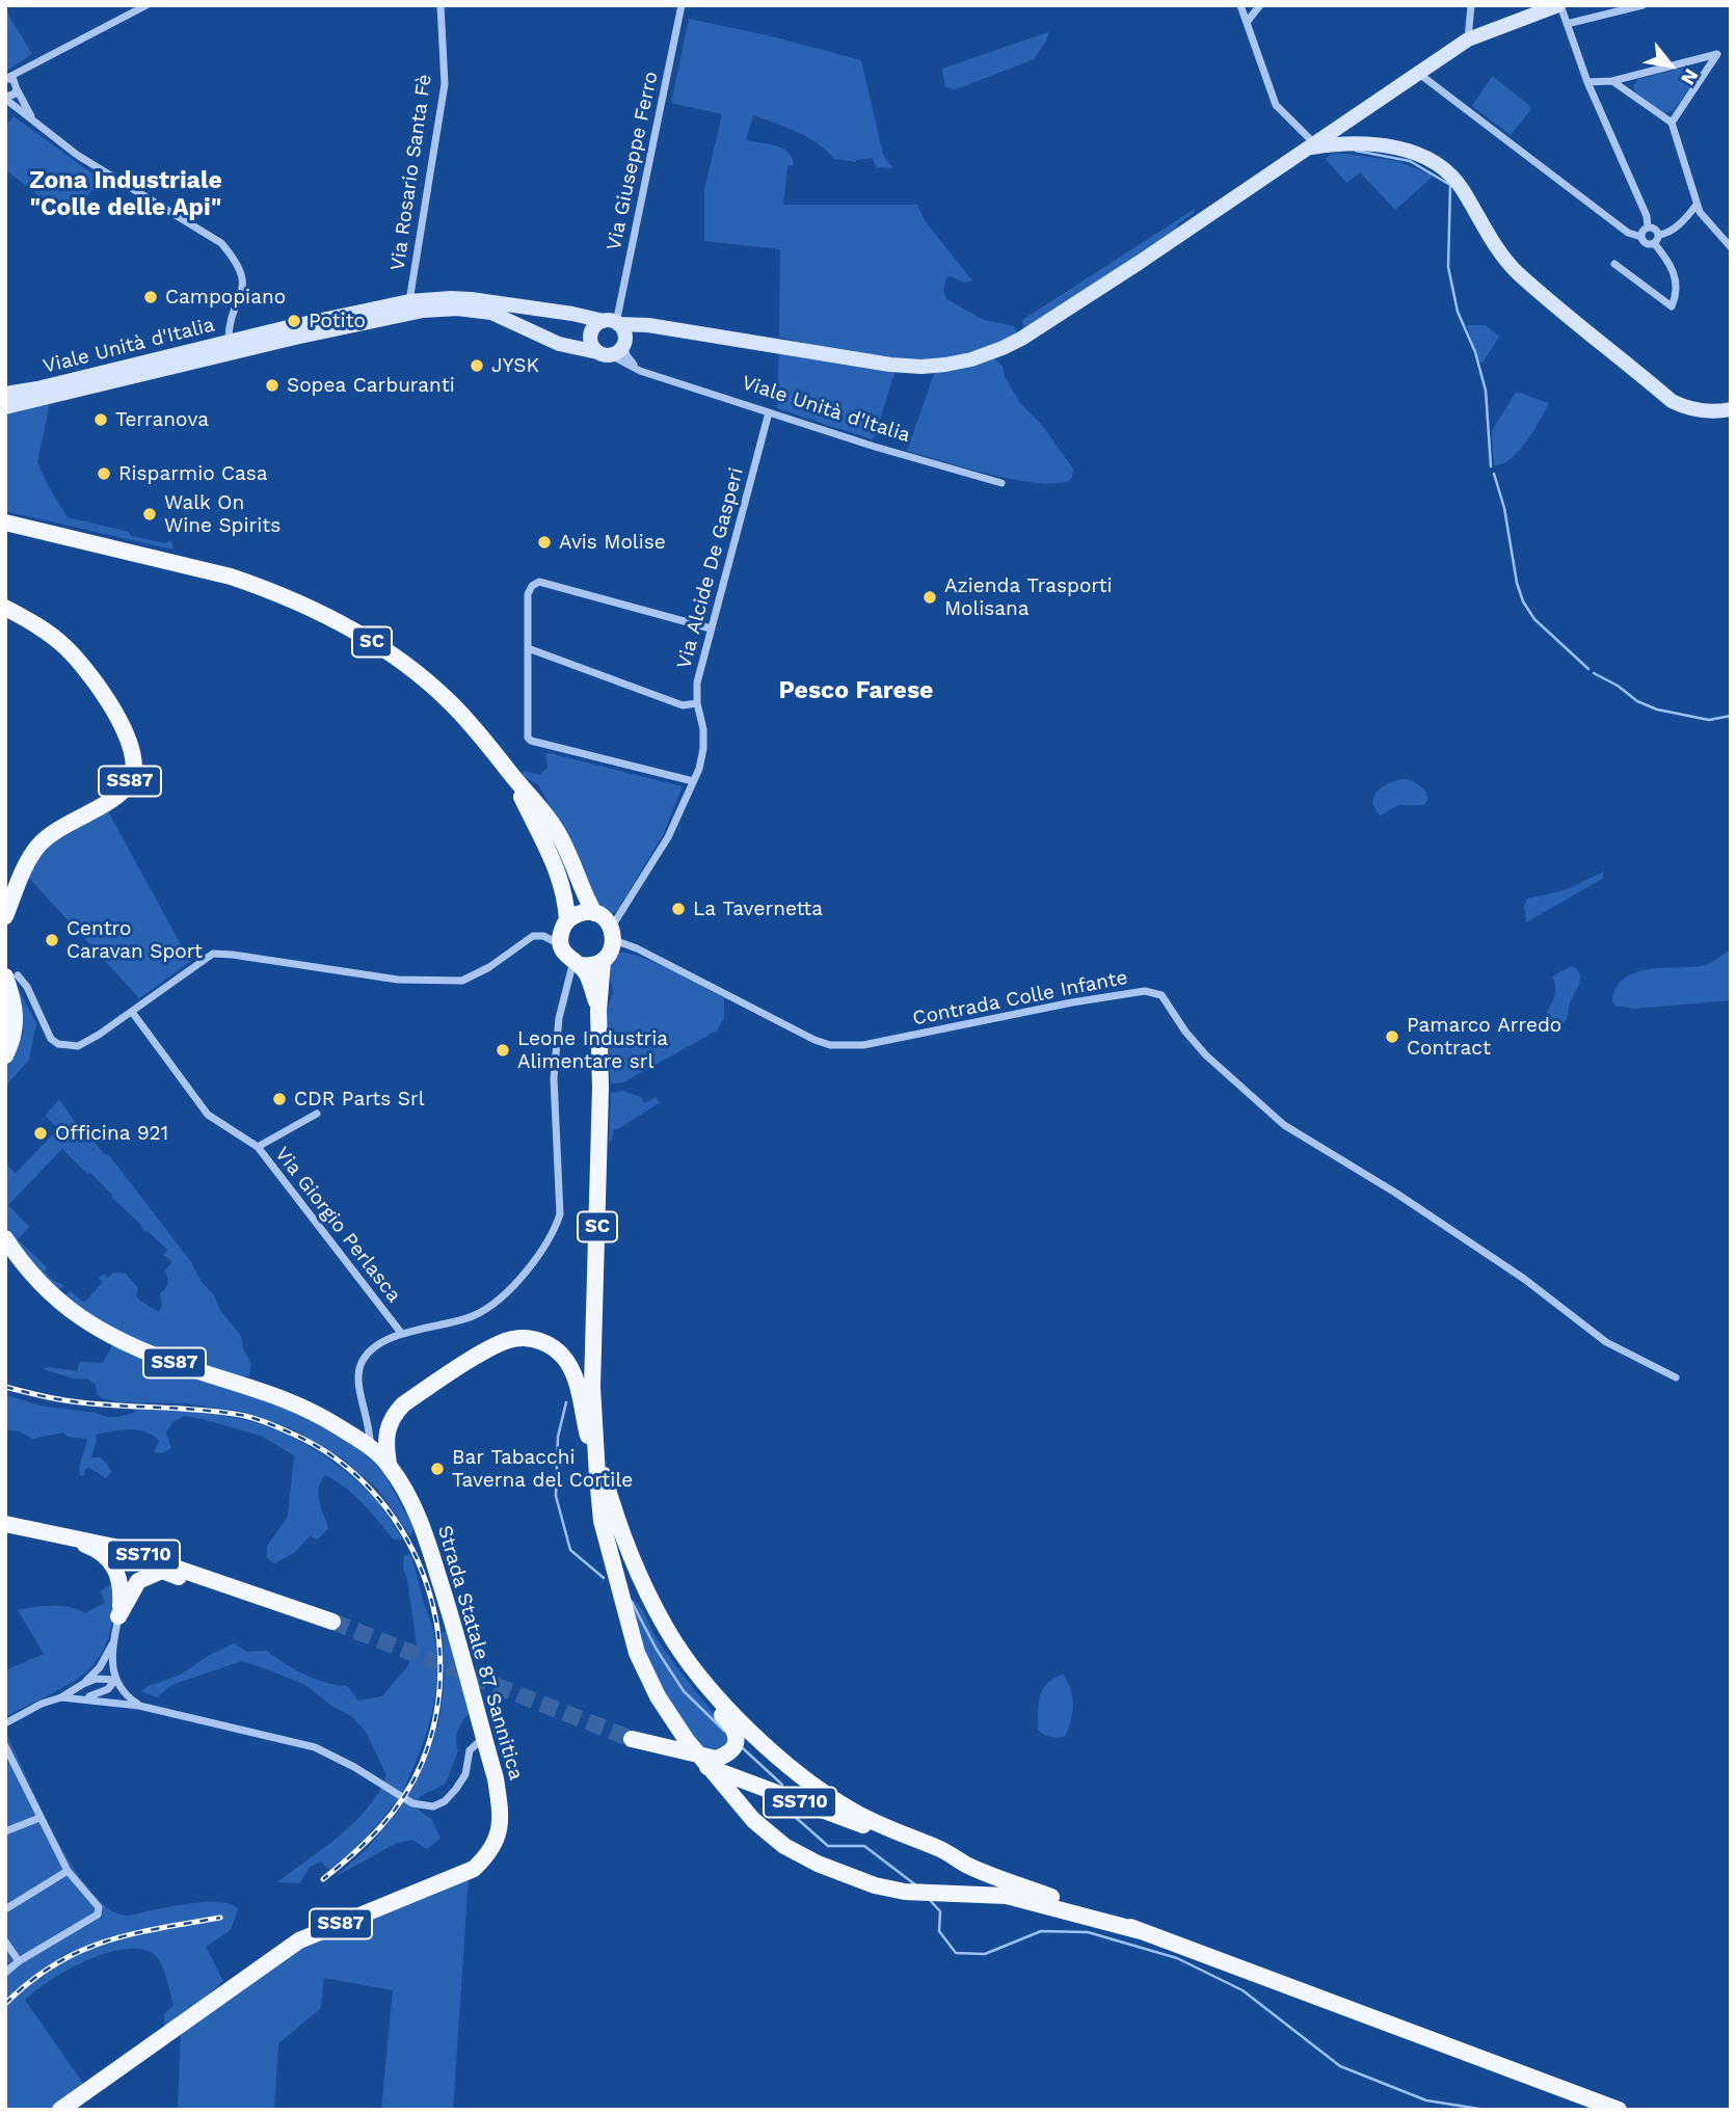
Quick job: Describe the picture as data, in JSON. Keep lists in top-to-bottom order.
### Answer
{
  "streets": {
    "main road": [
      "SC",
      "SS87",
      "SS710",
      "Strada Statale 87 Sannitica"
    ],
    "street": [
      "Via Giuseppe Ferro",
      "Via Rosario Santa Fè",
      "Viale Unità d'Italia",
      "Via Alcide De Gasperi",
      "Contrada Colle Infante",
      "Via Giorgio Perlasca"
    ]
  },
  "crossings": [
    ["Via Giuseppe Ferro", "Viale Unità d'Italia"],
    ["Via Rosario Santa Fè", "Viale Unità d'Italia"],
    ["Viale Unità d'Italia", "Via Alcide De Gasperi"],
    ["Via Alcide De Gasperi", "SC"],
    ["Via Alcide De Gasperi", "Contrada Colle Infante"],
    ["SC", "Contrada Colle Infante"]
  ],
  "districts": ["Zona Industriale \"Colle delle Api\"", "Pesco Farese"],
  "places": [
    "Campopiano",
    "Potito",
    "JYSK",
    "Sopea Carburanti",
    "Terranova",
    "Risparmio Casa",
    "Walk On Wine Spirits",
    "Avis Molise",
    "Azienda Trasporti Molisana",
    "La Tavernetta",
    "Centro Caravan Sport",
    "Pamarco Arredo Contract",
    "Leone Industria Alimentare srl",
    "CDR Parts Srl",
    "Officina 921",
    "Bar Tabacchi Taverna del Cortile"
  ],
  "north": "bottom right"
}
